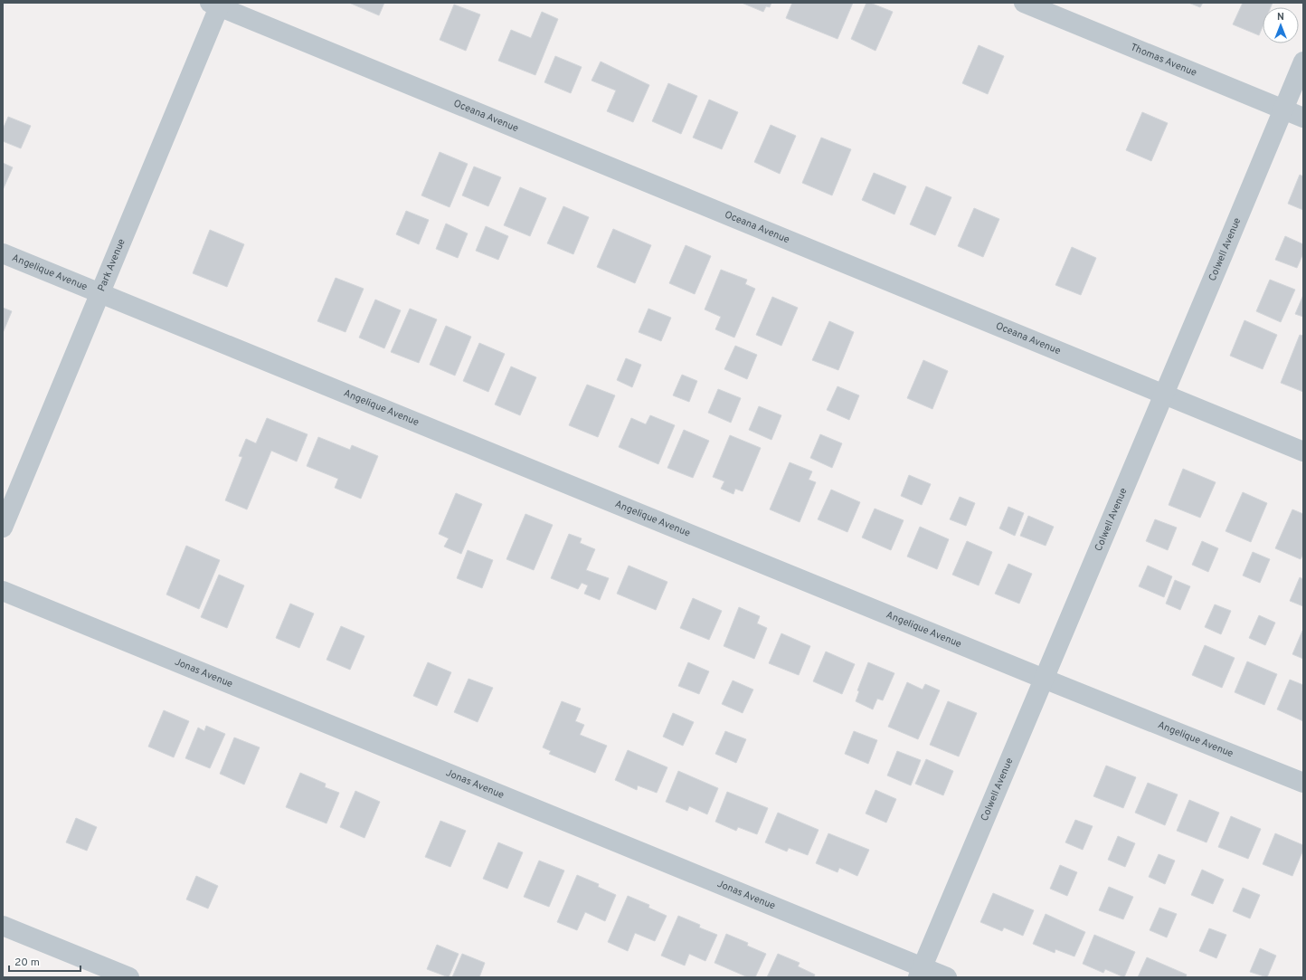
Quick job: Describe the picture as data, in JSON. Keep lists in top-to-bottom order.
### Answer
{
  "streets": {
    "street": [
      "Thomas Avenue",
      "Oceana Avenue",
      "Colwell Avenue",
      "Park Avenue",
      "Angelique Avenue",
      "Jonas Avenue"
    ]
  },
  "crossings": [
    ["Thomas Avenue", "Colwell Avenue"],
    ["Oceana Avenue", "Colwell Avenue"],
    ["Oceana Avenue", "Park Avenue"],
    ["Colwell Avenue", "Angelique Avenue"],
    ["Colwell Avenue", "Jonas Avenue"],
    ["Park Avenue", "Angelique Avenue"]
  ],
  "scale_bar": "20 m",
  "north": "top"
}
